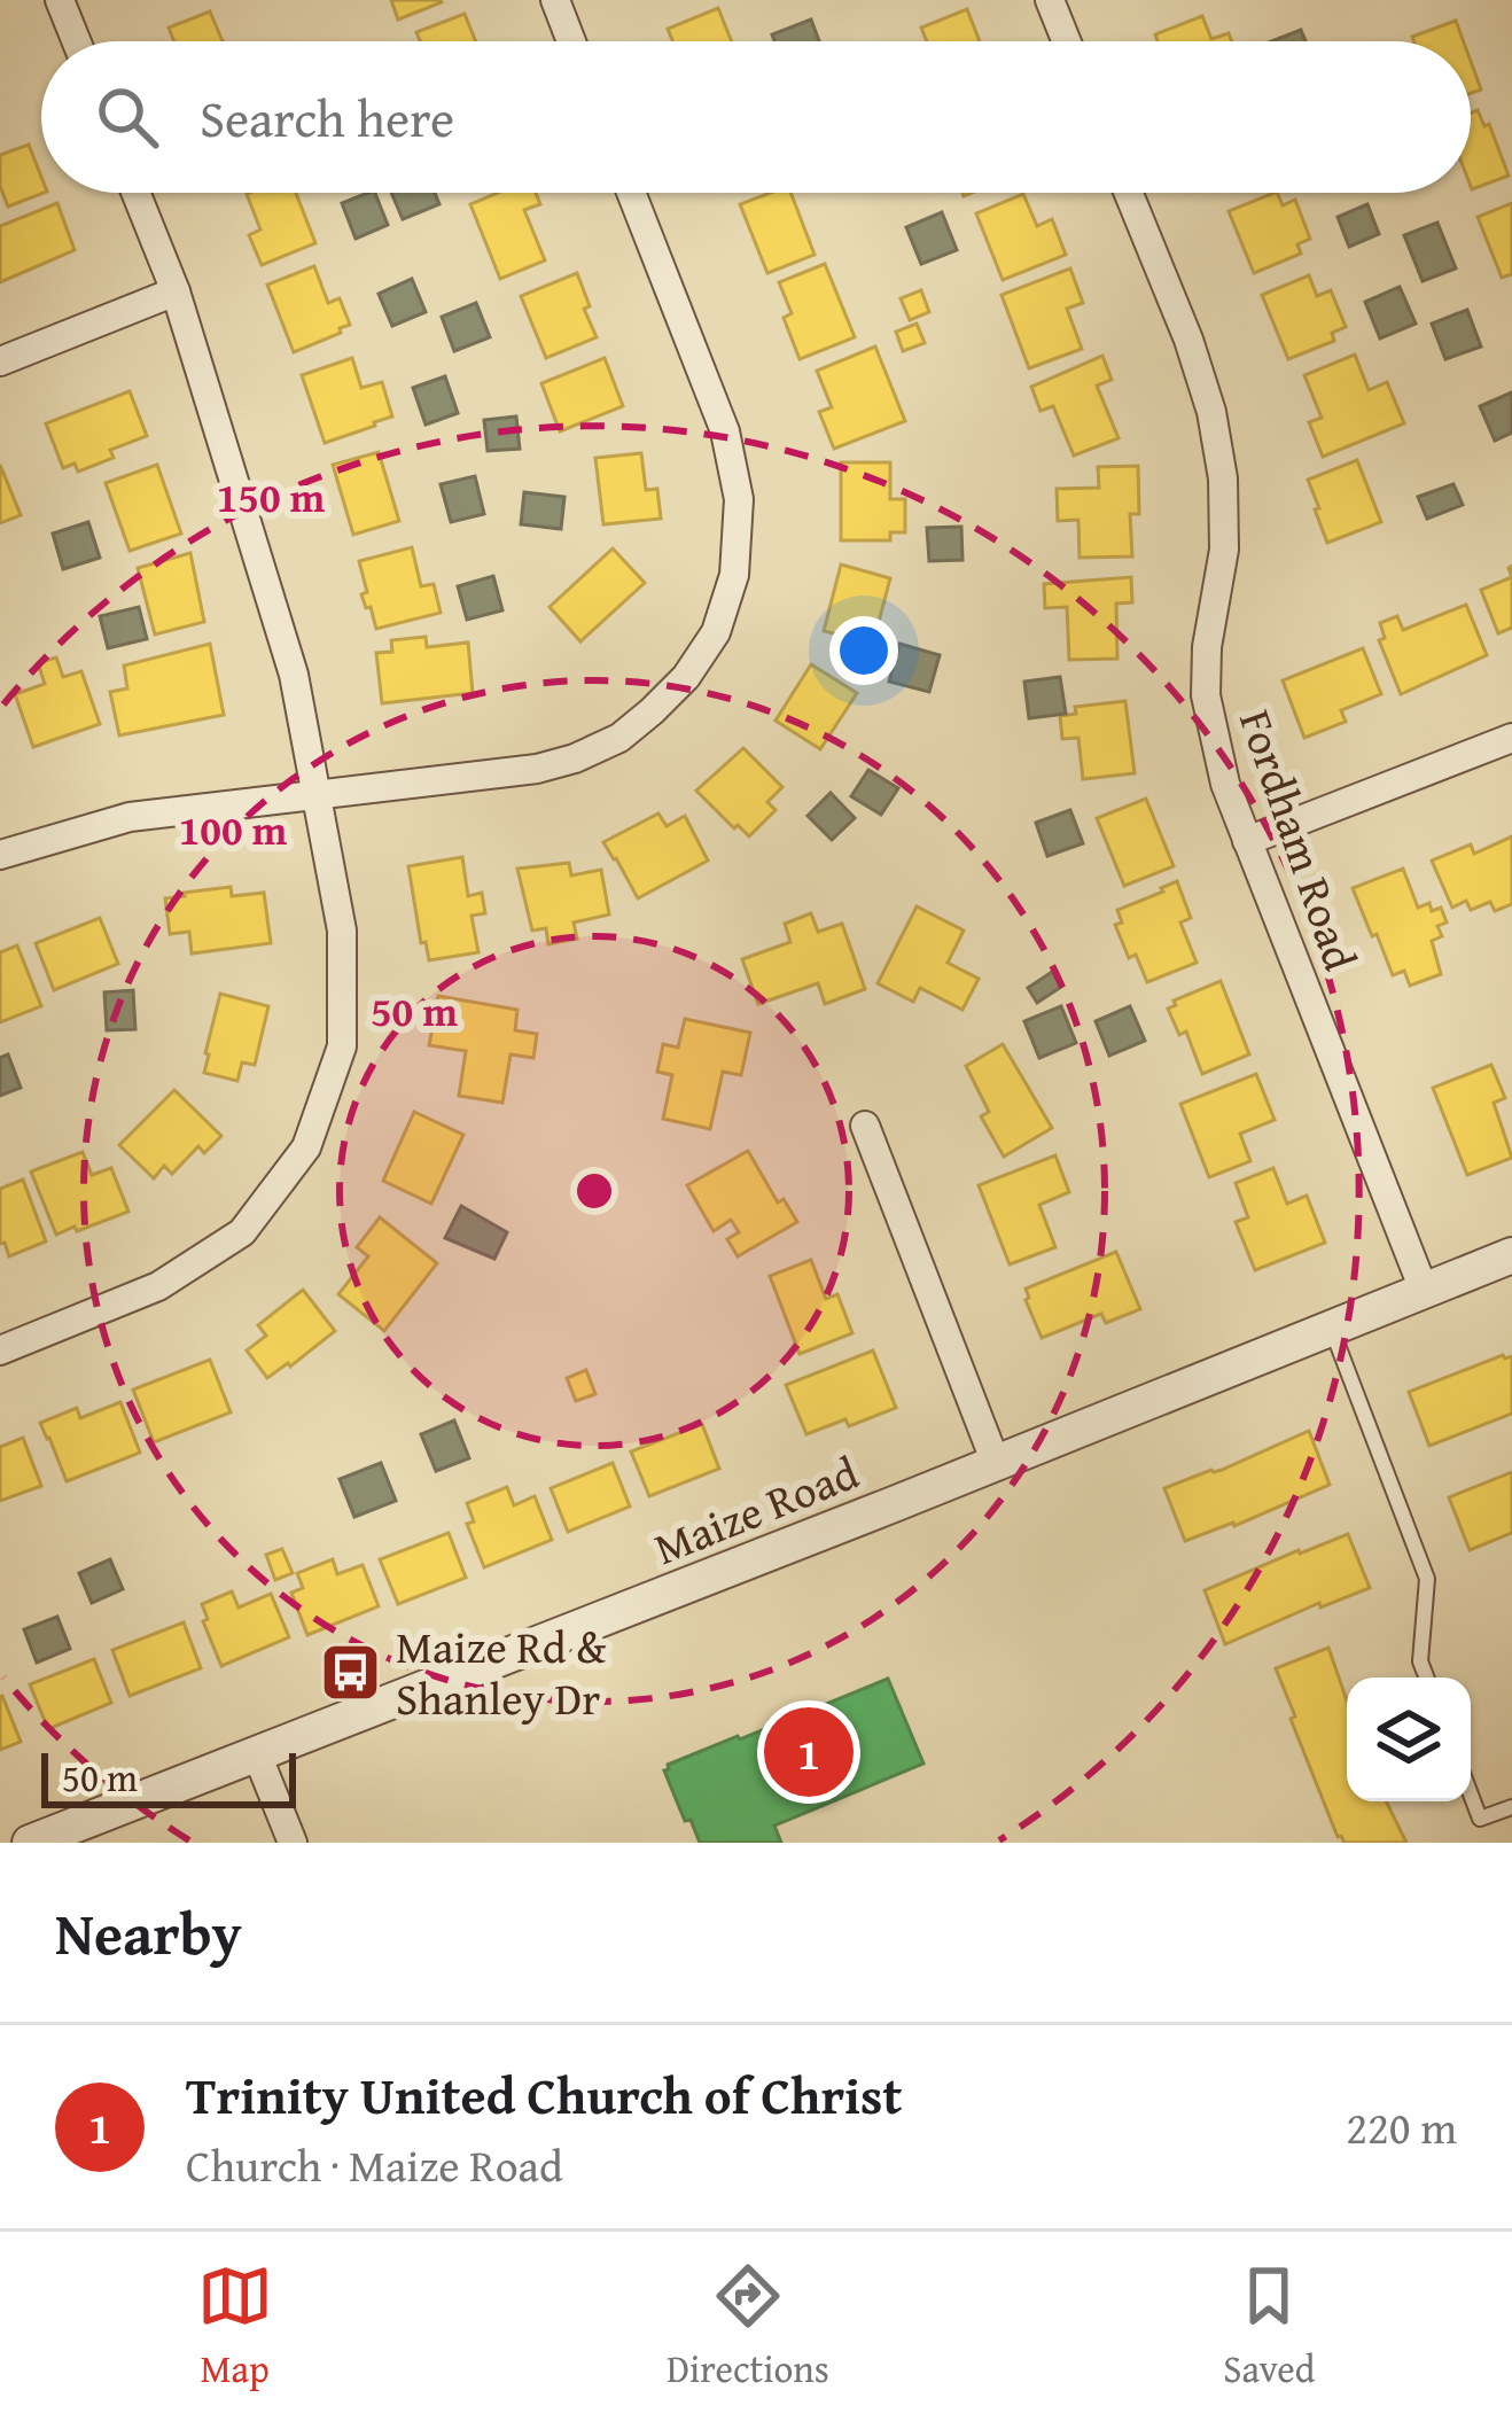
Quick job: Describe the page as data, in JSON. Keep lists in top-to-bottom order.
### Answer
{
  "streets": {
    "street": ["Fordham Road", "Maize Road"]
  },
  "crossings": [
    ["Fordham Road", "Maize Road"]
  ],
  "places": {
    "bus stop": ["Maize Rd & Shanley Dr"]
  },
  "scale_bar": "50 m",
  "page": {
    "search": "Search here",
    "pins": "1",
    "scale": "50 m",
    "heading": "Nearby",
    "list": [
      {
        "mark": "1",
        "name": "Trinity United Church of Christ",
        "note": "Church · Maize Road",
        "value": "220 m"
      }
    ],
    "nav": ["Map", "Directions", "Saved"]
  },
  "rings": ["150 m", "100 m", "50 m"]
}
